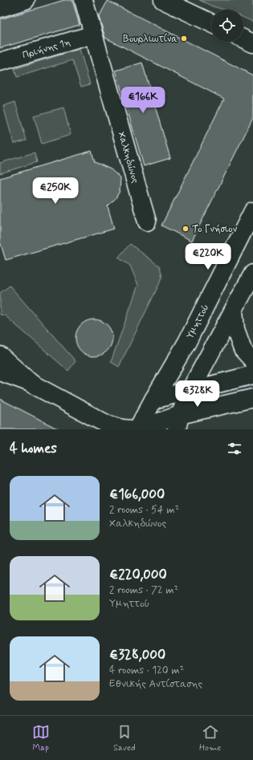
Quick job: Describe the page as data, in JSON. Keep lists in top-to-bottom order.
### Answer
{
  "streets": {
    "main road": ["Πριήνης 1η", "Χαλκηδώνος", "Υμηττού"]
  },
  "crossings": [
    ["Πριήνης 1η", "Χαλκηδώνος"]
  ],
  "places": ["Βουρλιωτίνα", "Το Γνήσιον"],
  "page": {
    "price": [
      "€166K",
      "€250K",
      "€220K",
      "€328K"
    ],
    "heading": "4 homes",
    "list": [
      {
        "name": "€166,000",
        "note": "2 rooms · 54 m² · Χαλκηδώνος"
      },
      {
        "name": "€220,000",
        "note": "2 rooms · 72 m² · Υμηττού"
      },
      {
        "name": "€328,000",
        "note": "4 rooms · 120 m² · Εθνικής Αντίστασης"
      }
    ],
    "tabs": ["Map", "Saved", "Home"]
  }
}
